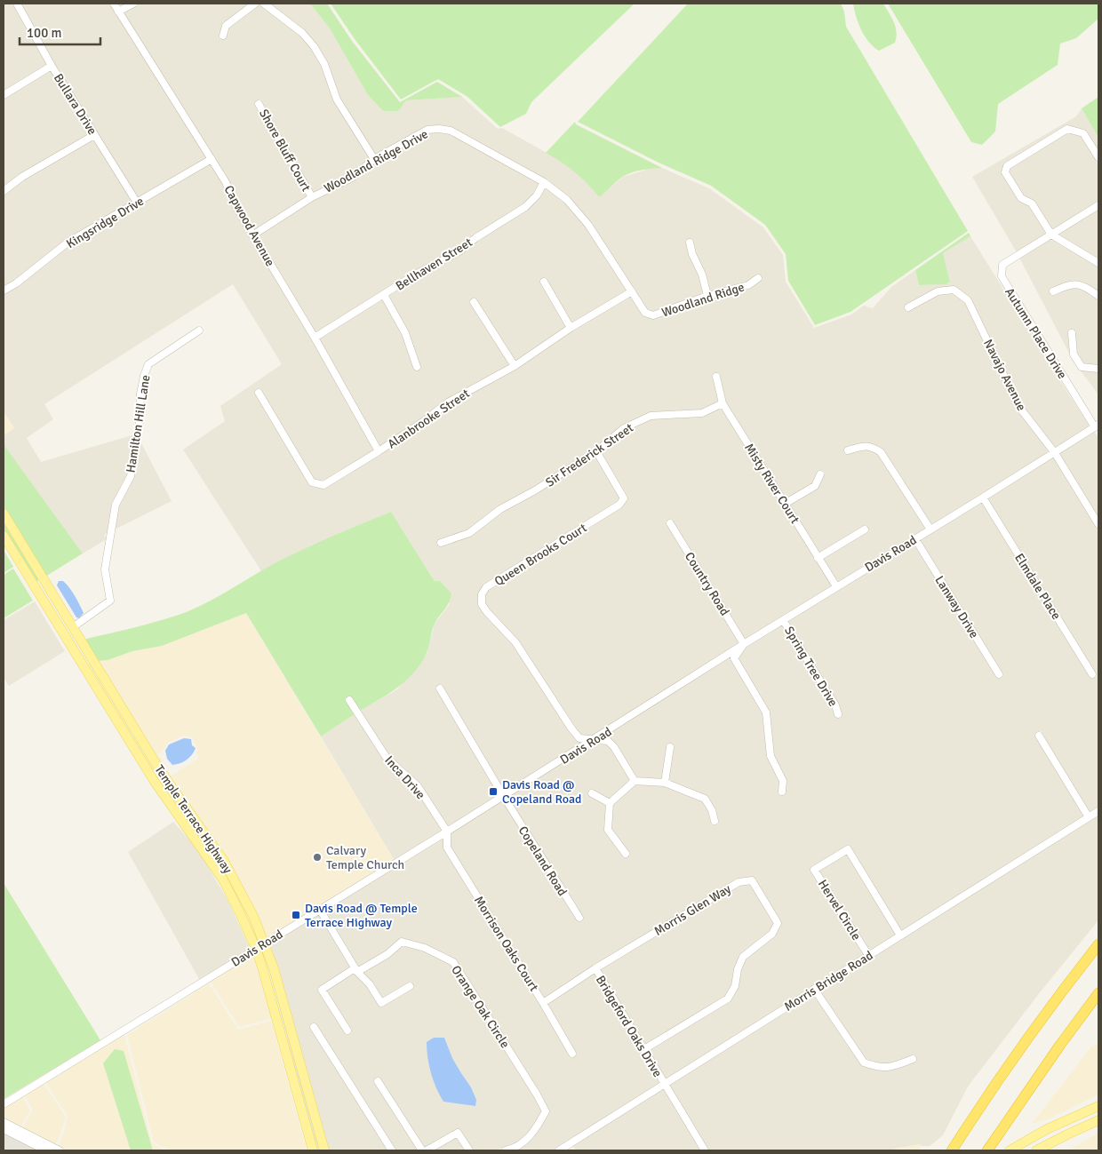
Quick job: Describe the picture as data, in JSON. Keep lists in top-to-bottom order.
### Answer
{
  "streets": {
    "main road": ["Temple Terrace Highway"],
    "street": [
      "Bullara Drive",
      "Shore Bluff Court",
      "Woodland Ridge Drive",
      "Kingsridge Drive",
      "Capwood Avenue",
      "Bellhaven Street",
      "Woodland Ridge",
      "Autumn Place Drive",
      "Navajo Avenue",
      "Alanbrooke Street",
      "Hamilton Hill Lane",
      "Sir Frederick Street",
      "Misty River Court",
      "Davis Road",
      "Queen Brooks Court",
      "Country Road",
      "Elmdale Place",
      "Lanway Drive",
      "Spring Tree Drive",
      "Inca Drive",
      "Copeland Road",
      "Morris Glen Way",
      "Hervel Circle",
      "Morrison Oaks Court",
      "Morris Bridge Road",
      "Orange Oak Circle",
      "Bridgeford Oaks Drive"
    ]
  },
  "crossings": [
    ["Bullara Drive", "Kingsridge Drive"],
    ["Shore Bluff Court", "Woodland Ridge Drive"],
    ["Woodland Ridge Drive", "Capwood Avenue"],
    ["Woodland Ridge Drive", "Bellhaven Street"],
    ["Woodland Ridge Drive", "Woodland Ridge"],
    ["Woodland Ridge Drive", "Alanbrooke Street"],
    ["Kingsridge Drive", "Capwood Avenue"],
    ["Capwood Avenue", "Bellhaven Street"],
    ["Capwood Avenue", "Alanbrooke Street"],
    ["Woodland Ridge", "Alanbrooke Street"],
    ["Autumn Place Drive", "Davis Road"],
    ["Navajo Avenue", "Davis Road"],
    ["Hamilton Hill Lane", "Temple Terrace Highway"],
    ["Sir Frederick Street", "Misty River Court"],
    ["Sir Frederick Street", "Queen Brooks Court"],
    ["Misty River Court", "Davis Road"],
    ["Davis Road", "Queen Brooks Court"],
    ["Davis Road", "Country Road"],
    ["Davis Road", "Elmdale Place"],
    ["Davis Road", "Lanway Drive"],
    ["Davis Road", "Spring Tree Drive"],
    ["Davis Road", "Inca Drive"],
    ["Davis Road", "Temple Terrace Highway"],
    ["Davis Road", "Copeland Road"],
    ["Davis Road", "Morrison Oaks Court"],
    ["Inca Drive", "Morrison Oaks Court"],
    ["Morris Glen Way", "Morrison Oaks Court"],
    ["Morris Glen Way", "Bridgeford Oaks Drive"],
    ["Hervel Circle", "Morris Bridge Road"],
    ["Morris Bridge Road", "Bridgeford Oaks Drive"]
  ],
  "places": {
    "transit": ["Davis Road @ Copeland Road", "Davis Road @ Temple Terrace Highway"],
    "other": ["Calvary Temple Church"]
  },
  "scale_bar": "100 m"
}
